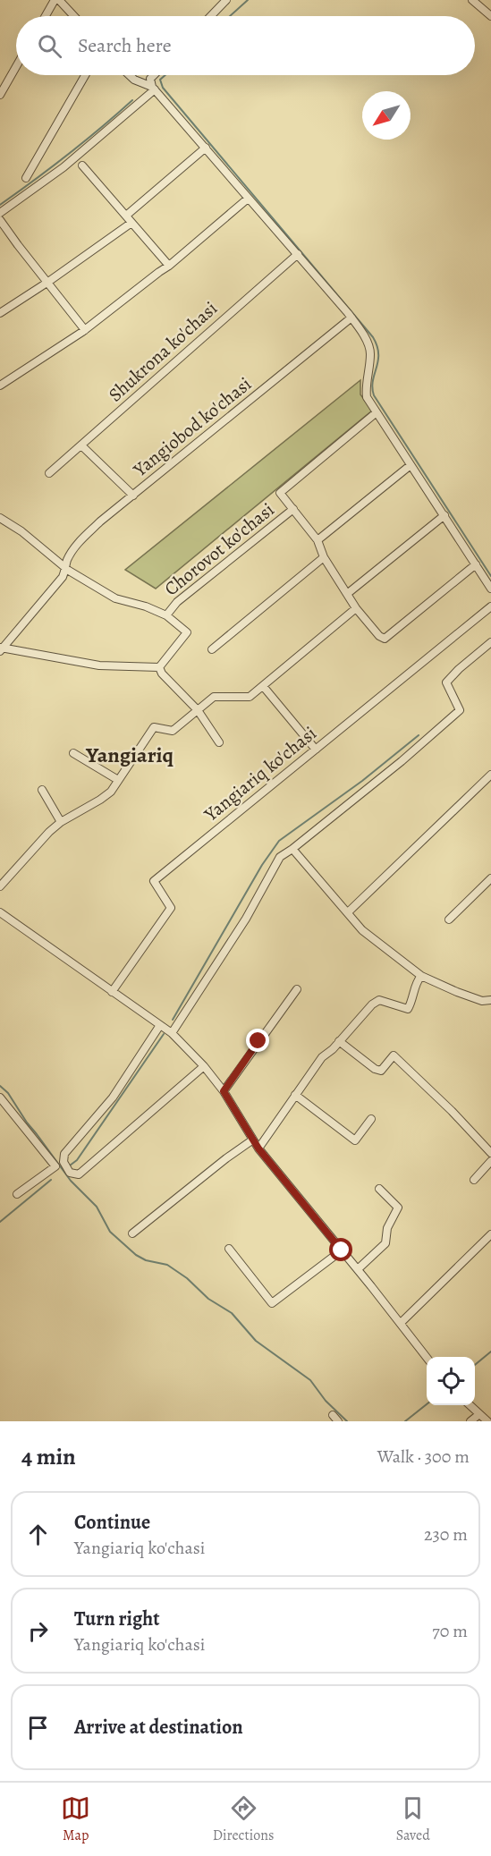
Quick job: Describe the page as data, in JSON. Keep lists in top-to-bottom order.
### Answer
{
  "streets": {
    "street": [
      "Shukrona ko'chasi",
      "Yangiobod ko'chasi",
      "Chorovot ko'chasi",
      "Yangiariq ko'chasi"
    ]
  },
  "districts": ["Yangiariq"],
  "north": "bottom left",
  "page": {
    "search": "Search here",
    "heading": ["4 min", "Walk · 300 m"],
    "list": [
      ["Continue", "Yangiariq ko'chasi", "230 m"],
      ["Turn right", "Yangiariq ko'chasi", "70 m"],
      "Arrive at destination"
    ],
    "nav": ["Map", "Directions", "Saved"]
  }
}
